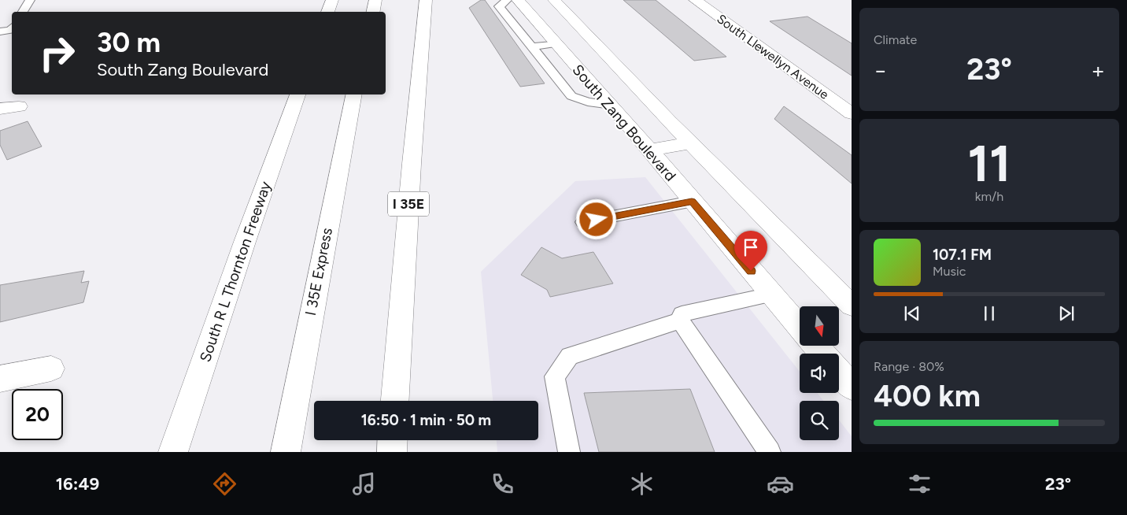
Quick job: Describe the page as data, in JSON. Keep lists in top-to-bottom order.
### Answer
{
  "streets": {
    "main road": [
      "South Llewellyn Avenue",
      "South Zang Boulevard",
      "I 35E",
      "South R L Thornton Freeway",
      "I 35E Express"
    ]
  },
  "north": "bottom",
  "page": {
    "tile": [
      "Climate",
      ["11", "km/h"],
      ["Range · 80%", "400 km"]
    ],
    "turn": ["30 m", "South Zang Boulevard"],
    "heat": ["−", "23°", "+"],
    "song": ["107.1 FM", "Music"],
    "limit": "20",
    "trip": "16:50 · 1 min · 50 m",
    "tabs": ["16:49", "23°"]
  }
}
